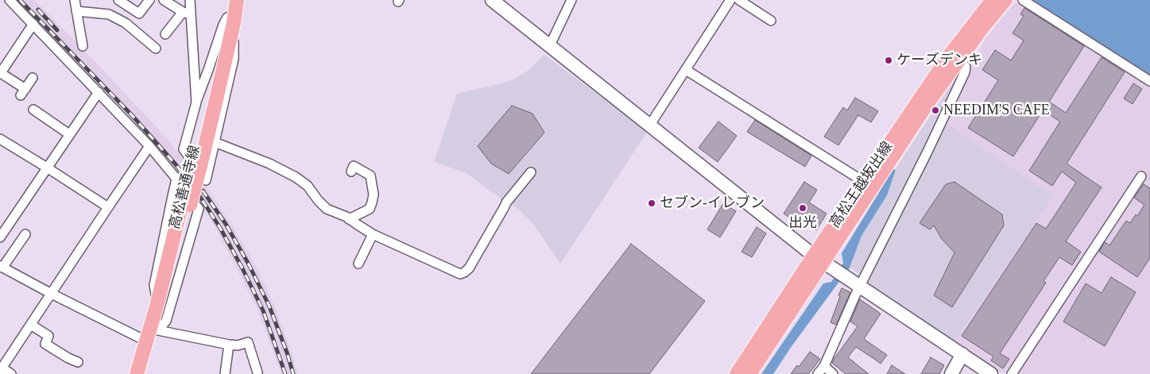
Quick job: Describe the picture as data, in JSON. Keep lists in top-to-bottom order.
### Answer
{
  "streets": {
    "main road": ["高松王越坂出線", "高松善通寺線"]
  },
  "places": [
    "ケーズデンキ",
    "NEEDIM'S CAFE",
    "セブン-イレブン",
    "出光"
  ]
}
